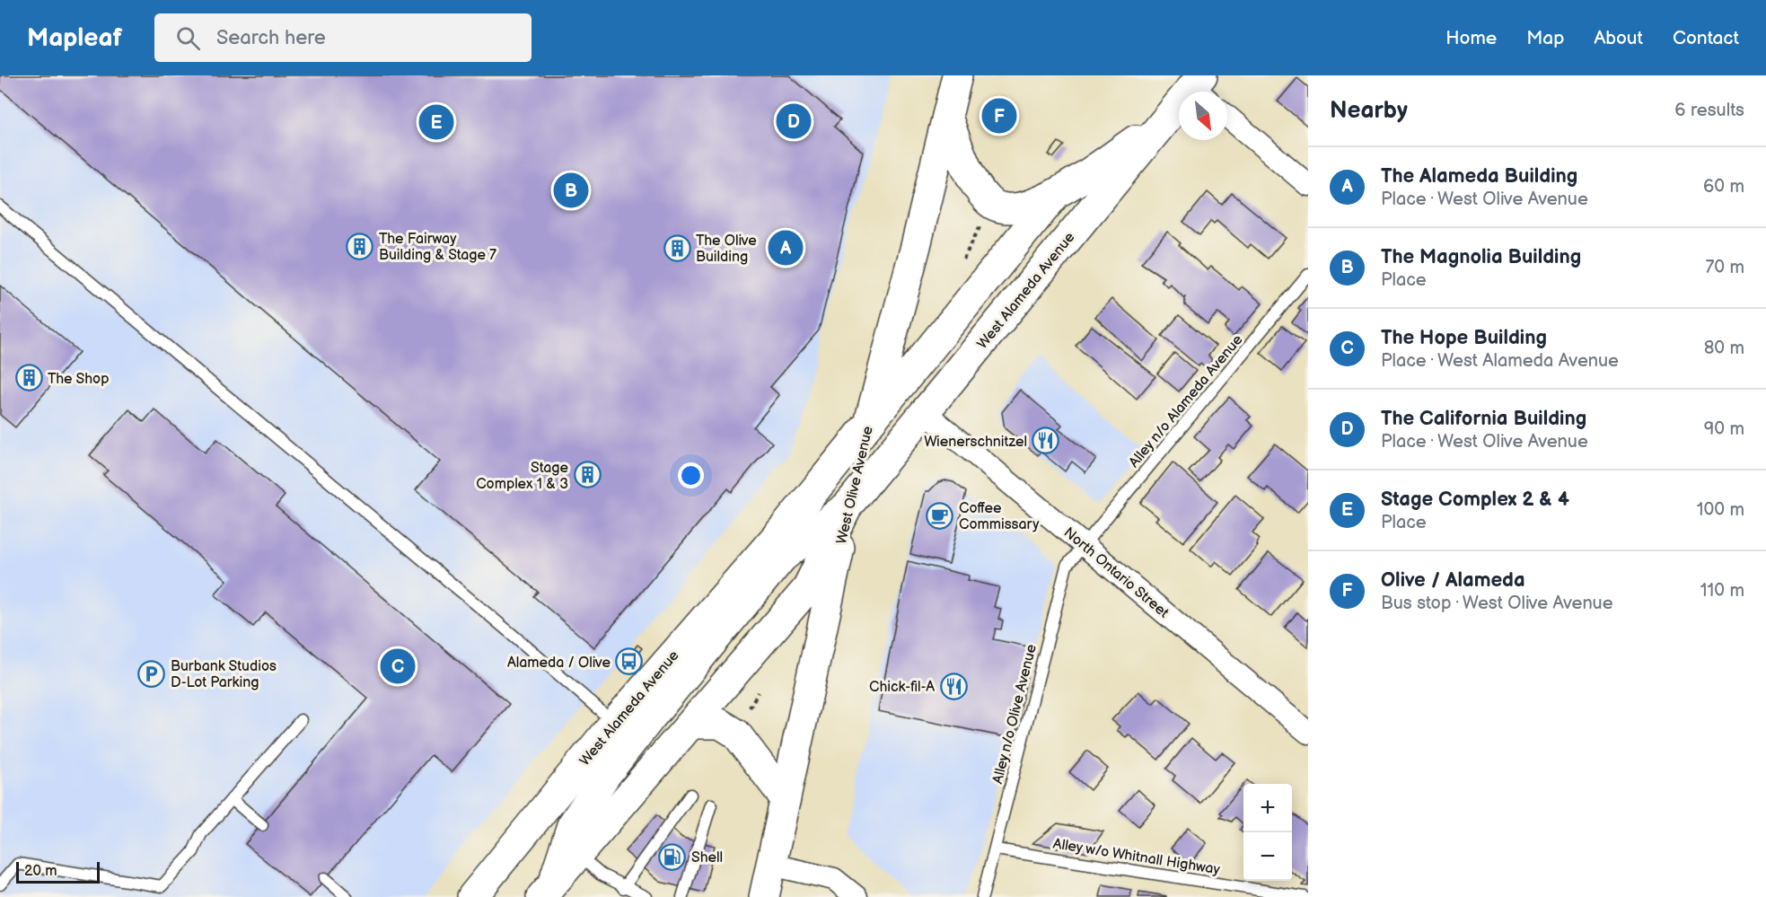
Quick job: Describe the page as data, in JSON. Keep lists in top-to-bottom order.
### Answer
{
  "streets": {
    "main road": ["West Alameda Avenue", "West Olive Avenue"],
    "street": ["North Ontario Street"],
    "lane": ["Alley n/o Alameda Avenue", "Alley n/o Olive Avenue", "Alley w/o Whitnall Highway"]
  },
  "crossings": [
    ["West Alameda Avenue", "West Olive Avenue"],
    ["West Alameda Avenue", "North Ontario Street"],
    ["Alley n/o Alameda Avenue", "North Ontario Street"],
    ["Alley n/o Alameda Avenue", "Alley n/o Olive Avenue"],
    ["North Ontario Street", "Alley n/o Olive Avenue"],
    ["Alley n/o Olive Avenue", "Alley w/o Whitnall Highway"]
  ],
  "places": {
    "building": [
      "The Fairway Building & Stage 7",
      "The Olive Building",
      "The Shop",
      "Stage Complex 1 & 3"
    ],
    "restaurant": ["Wienerschnitzel", "Chick-fil-A"],
    "cafe": ["Coffee Commissary"],
    "bus stop": ["Alameda / Olive"],
    "parking": ["Burbank Studios D-Lot Parking"],
    "fuel station": ["Shell"]
  },
  "scale_bar": "20 m",
  "north": "bottom right",
  "page": {
    "header": "Mapleaf",
    "search": "Search here",
    "nav": [
      "Home",
      "Map",
      "About",
      "Contact"
    ],
    "heading": ["Nearby", "6 results"],
    "pins": [
      "F",
      "D",
      "E",
      "B",
      "A",
      "C"
    ],
    "list": [
      {
        "mark": "A",
        "name": "The Alameda Building",
        "note": "Place · West Olive Avenue",
        "value": "60 m"
      },
      {
        "mark": "B",
        "name": "The Magnolia Building",
        "note": "Place",
        "value": "70 m"
      },
      {
        "mark": "C",
        "name": "The Hope Building",
        "note": "Place · West Alameda Avenue",
        "value": "80 m"
      },
      {
        "mark": "D",
        "name": "The California Building",
        "note": "Place · West Olive Avenue",
        "value": "90 m"
      },
      {
        "mark": "E",
        "name": "Stage Complex 2 & 4",
        "note": "Place",
        "value": "100 m"
      },
      {
        "mark": "F",
        "name": "Olive / Alameda",
        "note": "Bus stop · West Olive Avenue",
        "value": "110 m"
      }
    ],
    "map_buttons": ["+", "−"],
    "scale": "20 m"
  }
}
